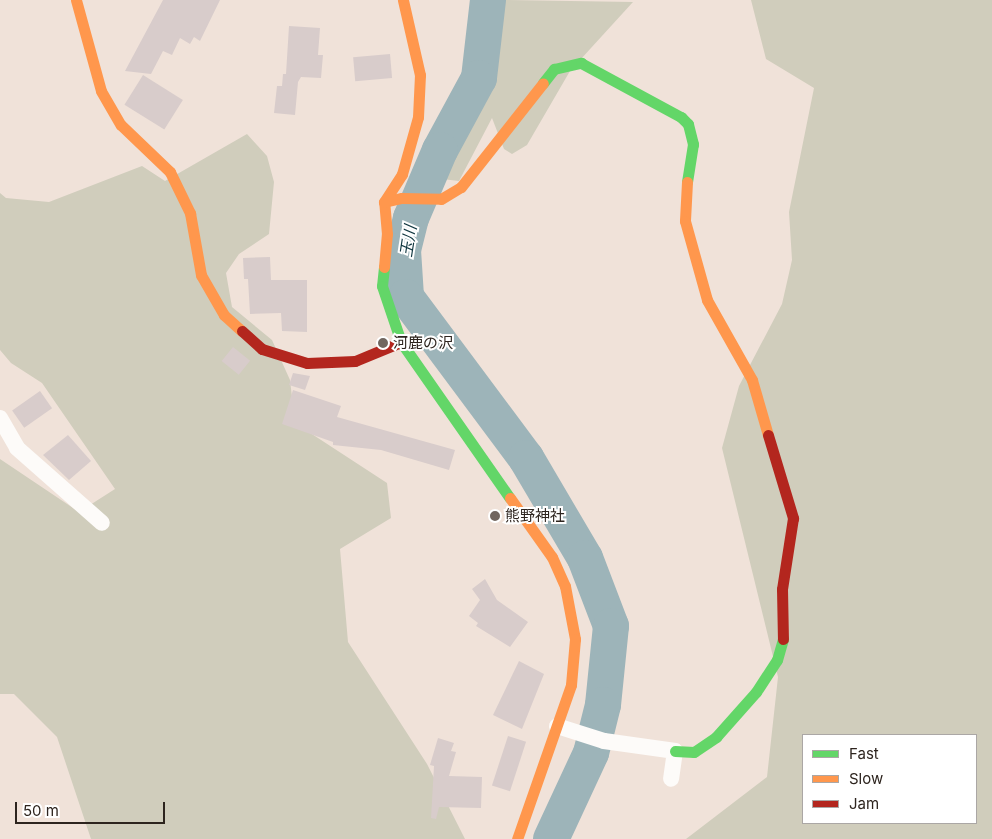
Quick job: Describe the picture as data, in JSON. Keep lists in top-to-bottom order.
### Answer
{
  "water": ["玉川"],
  "places": ["河鹿の沢", "熊野神社"],
  "legend": ["Fast", "Slow", "Jam"],
  "scale_bar": "50 m"
}
